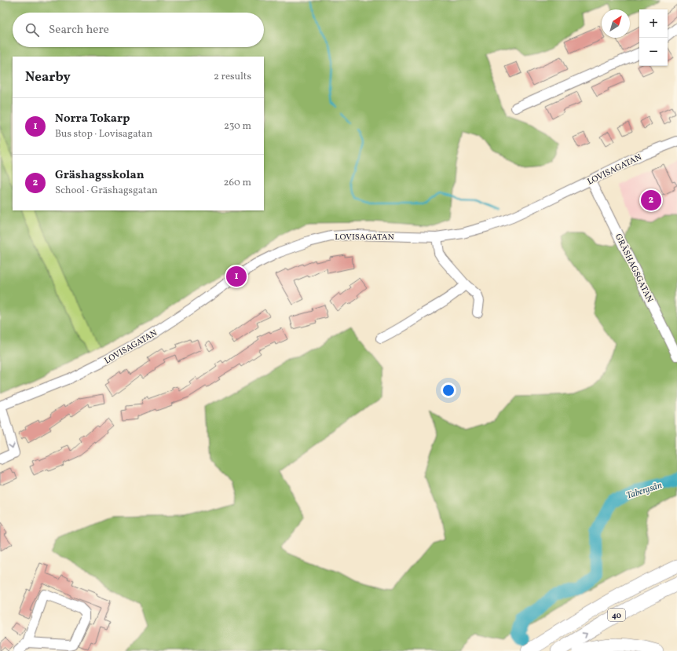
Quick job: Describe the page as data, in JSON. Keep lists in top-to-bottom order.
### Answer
{
  "streets": {
    "highway": ["40"],
    "street": ["LOVISAGATAN", "GRÄSHAGSGATAN"]
  },
  "crossings": [
    ["LOVISAGATAN", "GRÄSHAGSGATAN"]
  ],
  "water": ["Tabergsån"],
  "north": "top right",
  "page": {
    "map_buttons": ["+", "−"],
    "search": "Search here",
    "heading": ["Nearby", "2 results"],
    "list": [
      {
        "mark": "1",
        "name": "Norra Tokarp",
        "note": "Bus stop · Lovisagatan",
        "value": "230 m"
      },
      {
        "mark": "2",
        "name": "Gräshagsskolan",
        "note": "School · Gräshagsgatan",
        "value": "260 m"
      }
    ],
    "pins": ["2", "1"]
  }
}
